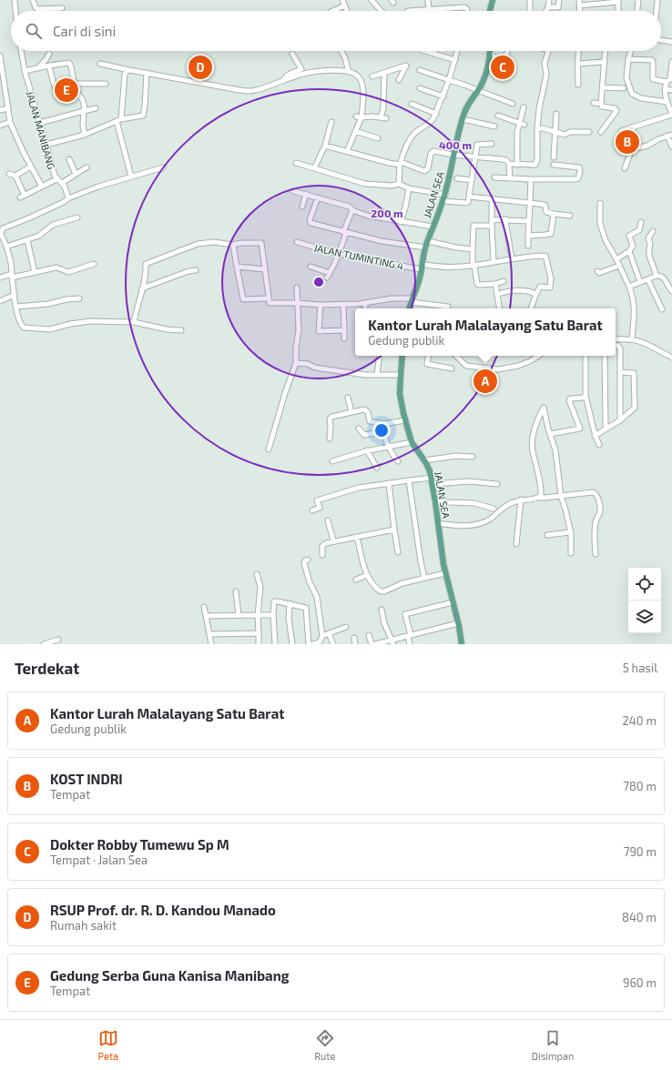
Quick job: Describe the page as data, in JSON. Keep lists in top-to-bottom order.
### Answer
{
  "streets": {
    "main road": ["JALAN SEA"],
    "street": ["JALAN MANIBANG", "JALAN TUMINTING 4"]
  },
  "crossings": [
    ["JALAN SEA", "JALAN TUMINTING 4"]
  ],
  "page": {
    "search": "Cari di sini",
    "pins": [
      "C",
      "D",
      "E",
      "B",
      "A"
    ],
    "popup": ["Kantor Lurah Malalayang Satu Barat", "Gedung publik"],
    "heading": ["Terdekat", "5 hasil"],
    "list": [
      {
        "mark": "A",
        "name": "Kantor Lurah Malalayang Satu Barat",
        "note": "Gedung publik",
        "value": "240 m"
      },
      {
        "mark": "B",
        "name": "KOST INDRI",
        "note": "Tempat",
        "value": "780 m"
      },
      {
        "mark": "C",
        "name": "Dokter Robby Tumewu Sp M",
        "note": "Tempat · Jalan Sea",
        "value": "790 m"
      },
      {
        "mark": "D",
        "name": "RSUP Prof. dr. R. D. Kandou Manado",
        "note": "Rumah sakit",
        "value": "840 m"
      },
      {
        "mark": "E",
        "name": "Gedung Serba Guna Kanisa Manibang",
        "note": "Tempat",
        "value": "960 m"
      }
    ],
    "nav": ["Peta", "Rute", "Disimpan"]
  },
  "rings": ["400 m", "200 m"]
}
